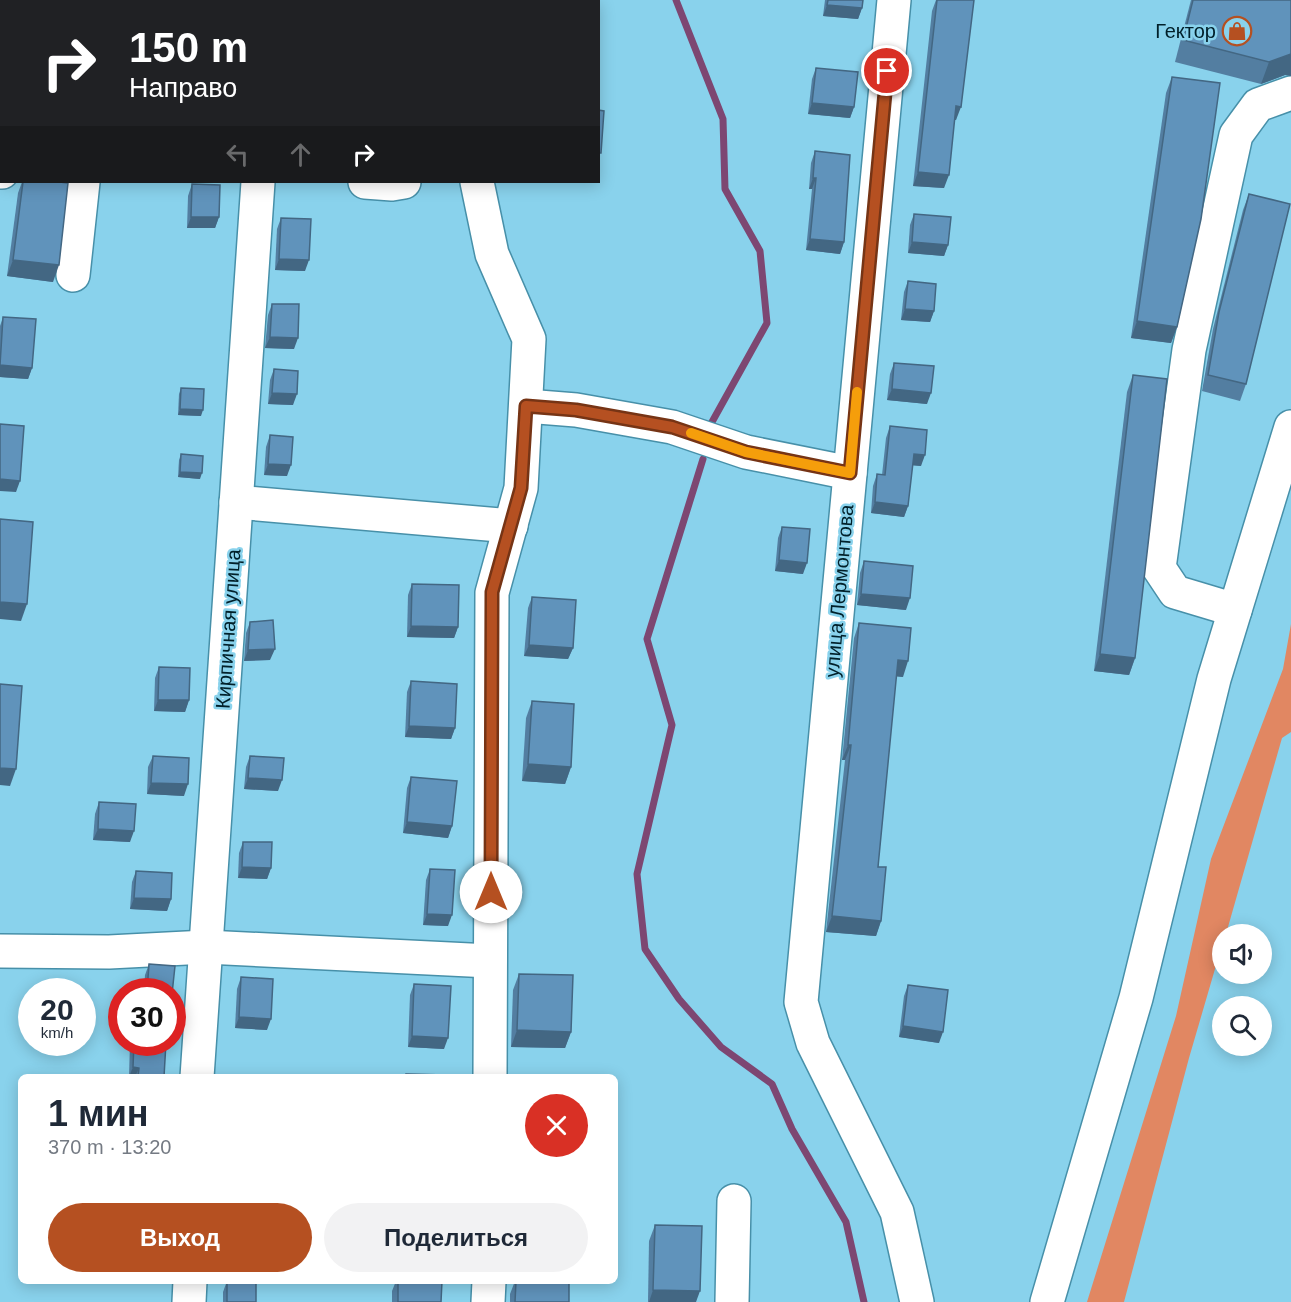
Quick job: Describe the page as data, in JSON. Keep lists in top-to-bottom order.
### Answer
{
  "streets": {
    "street": ["улица Лермонтова", "Кирпичная улица"]
  },
  "places": {
    "shop": ["Гектор"]
  },
  "page": {
    "turn": ["150 m", "Направо"],
    "speed": "20 km/h",
    "limit": "30",
    "heading": ["1 мин", "370 m · 13:20"],
    "buttons": ["Выход", "Поделиться"]
  }
}
